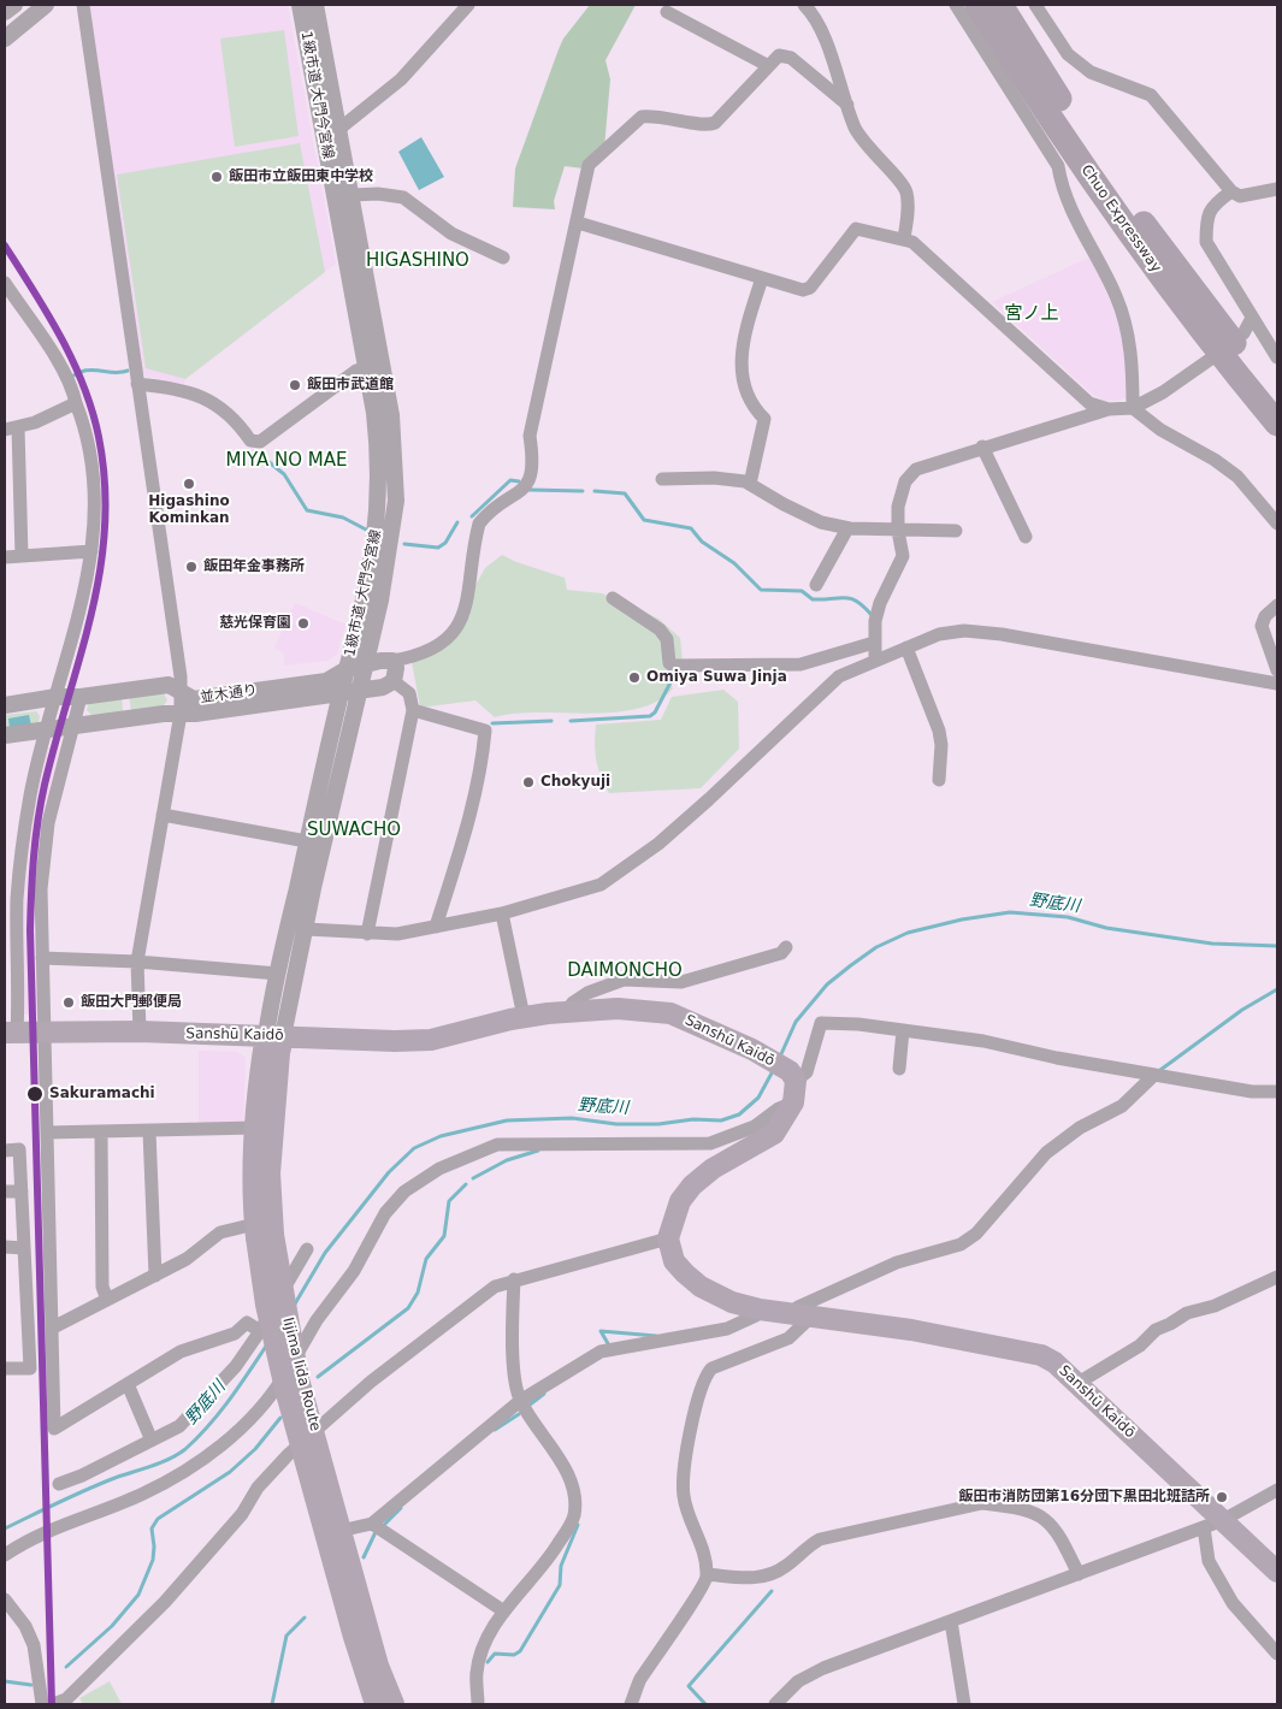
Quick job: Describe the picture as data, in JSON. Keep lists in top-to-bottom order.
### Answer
{
  "streets": {
    "highway": ["Chuo Expressway"],
    "main road": ["Sanshū Kaidō", "Iijima Iida Route"],
    "street": ["1級市道 大門今宮線", "並木通り"]
  },
  "crossings": [
    ["1級市道 大門今宮線", "並木通り"],
    ["1級市道 大門今宮線", "Sanshū Kaidō"],
    ["1級市道 大門今宮線", "Iijima Iida Route"],
    ["Sanshū Kaidō", "Iijima Iida Route"]
  ],
  "districts": [
    "HIGASHINO",
    "宮ノ上",
    "MIYA NO MAE",
    "SUWACHO",
    "DAIMONCHO"
  ],
  "water": ["野底川"],
  "places": [
    "飯田市立飯田東中学校",
    "飯田市武道館",
    "Higashino Kominkan",
    "飯田年金事務所",
    "慈光保育園",
    "Omiya Suwa Jinja",
    "Chokyuji",
    "飯田大門郵便局",
    "Sakuramachi",
    "飯田市消防団第16分団下黒田北班詰所"
  ]
}
